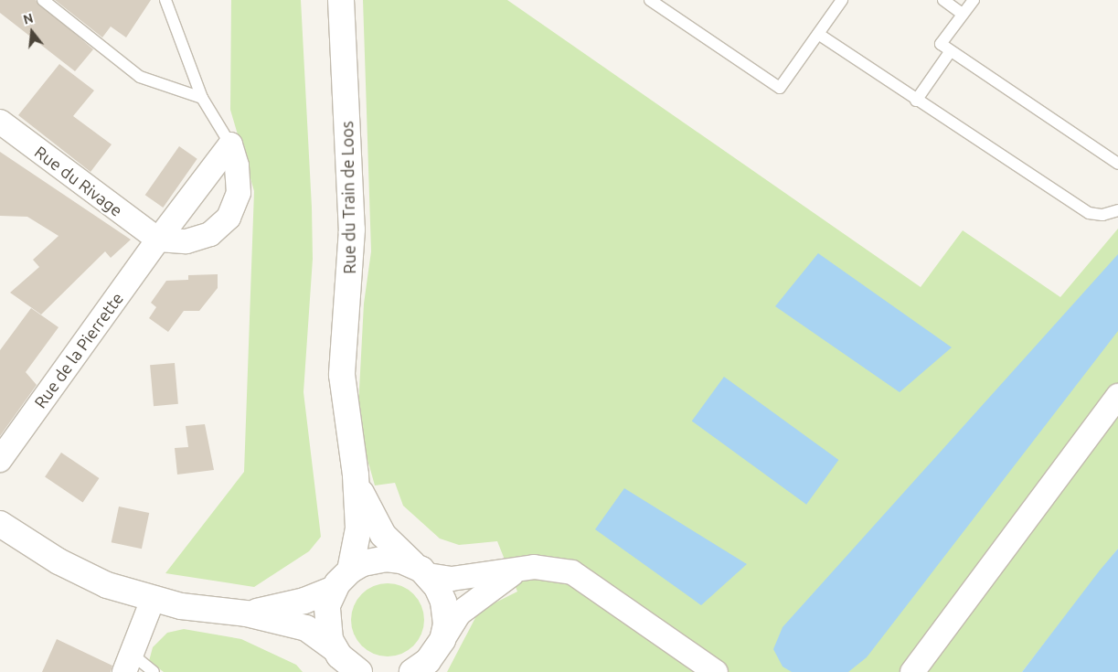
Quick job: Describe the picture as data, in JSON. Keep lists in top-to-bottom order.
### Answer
{
  "streets": {
    "street": ["Rue du Rivage", "Rue du Train de Loos", "Rue de la Pierrette"]
  },
  "crossings": [
    ["Rue du Rivage", "Rue de la Pierrette"]
  ],
  "north": "top"
}
